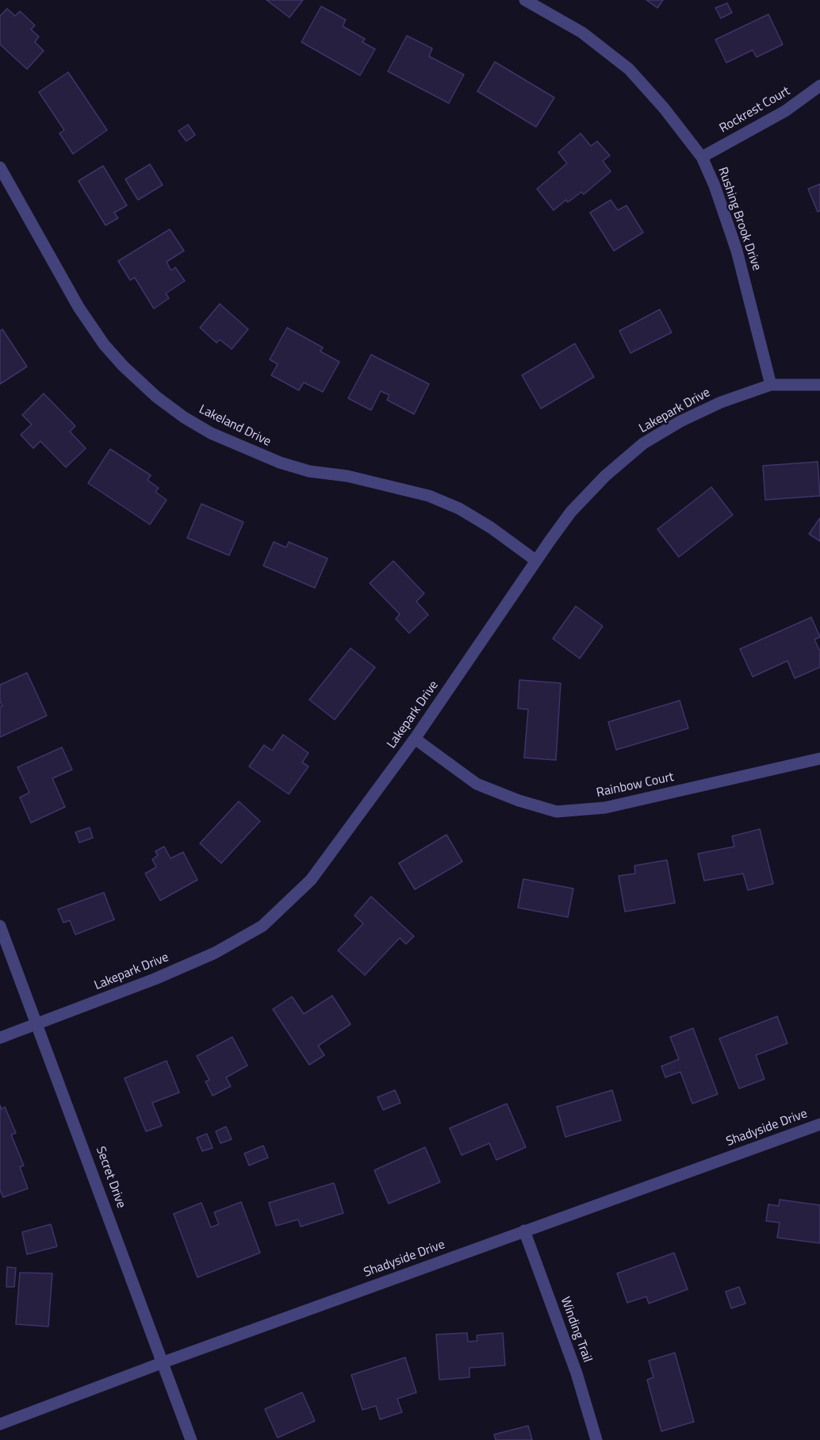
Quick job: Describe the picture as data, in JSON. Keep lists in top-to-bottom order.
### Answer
{
  "streets": {
    "street": [
      "Rockrest Court",
      "Rushing Brook Drive",
      "Lakepark Drive",
      "Lakeland Drive",
      "Rainbow Court",
      "Shadyside Drive",
      "Secret Drive",
      "Winding Trail"
    ]
  },
  "crossings": [
    ["Rockrest Court", "Rushing Brook Drive"],
    ["Rushing Brook Drive", "Lakepark Drive"],
    ["Lakepark Drive", "Lakeland Drive"],
    ["Lakepark Drive", "Rainbow Court"],
    ["Lakepark Drive", "Secret Drive"],
    ["Shadyside Drive", "Secret Drive"],
    ["Shadyside Drive", "Winding Trail"]
  ]
}
